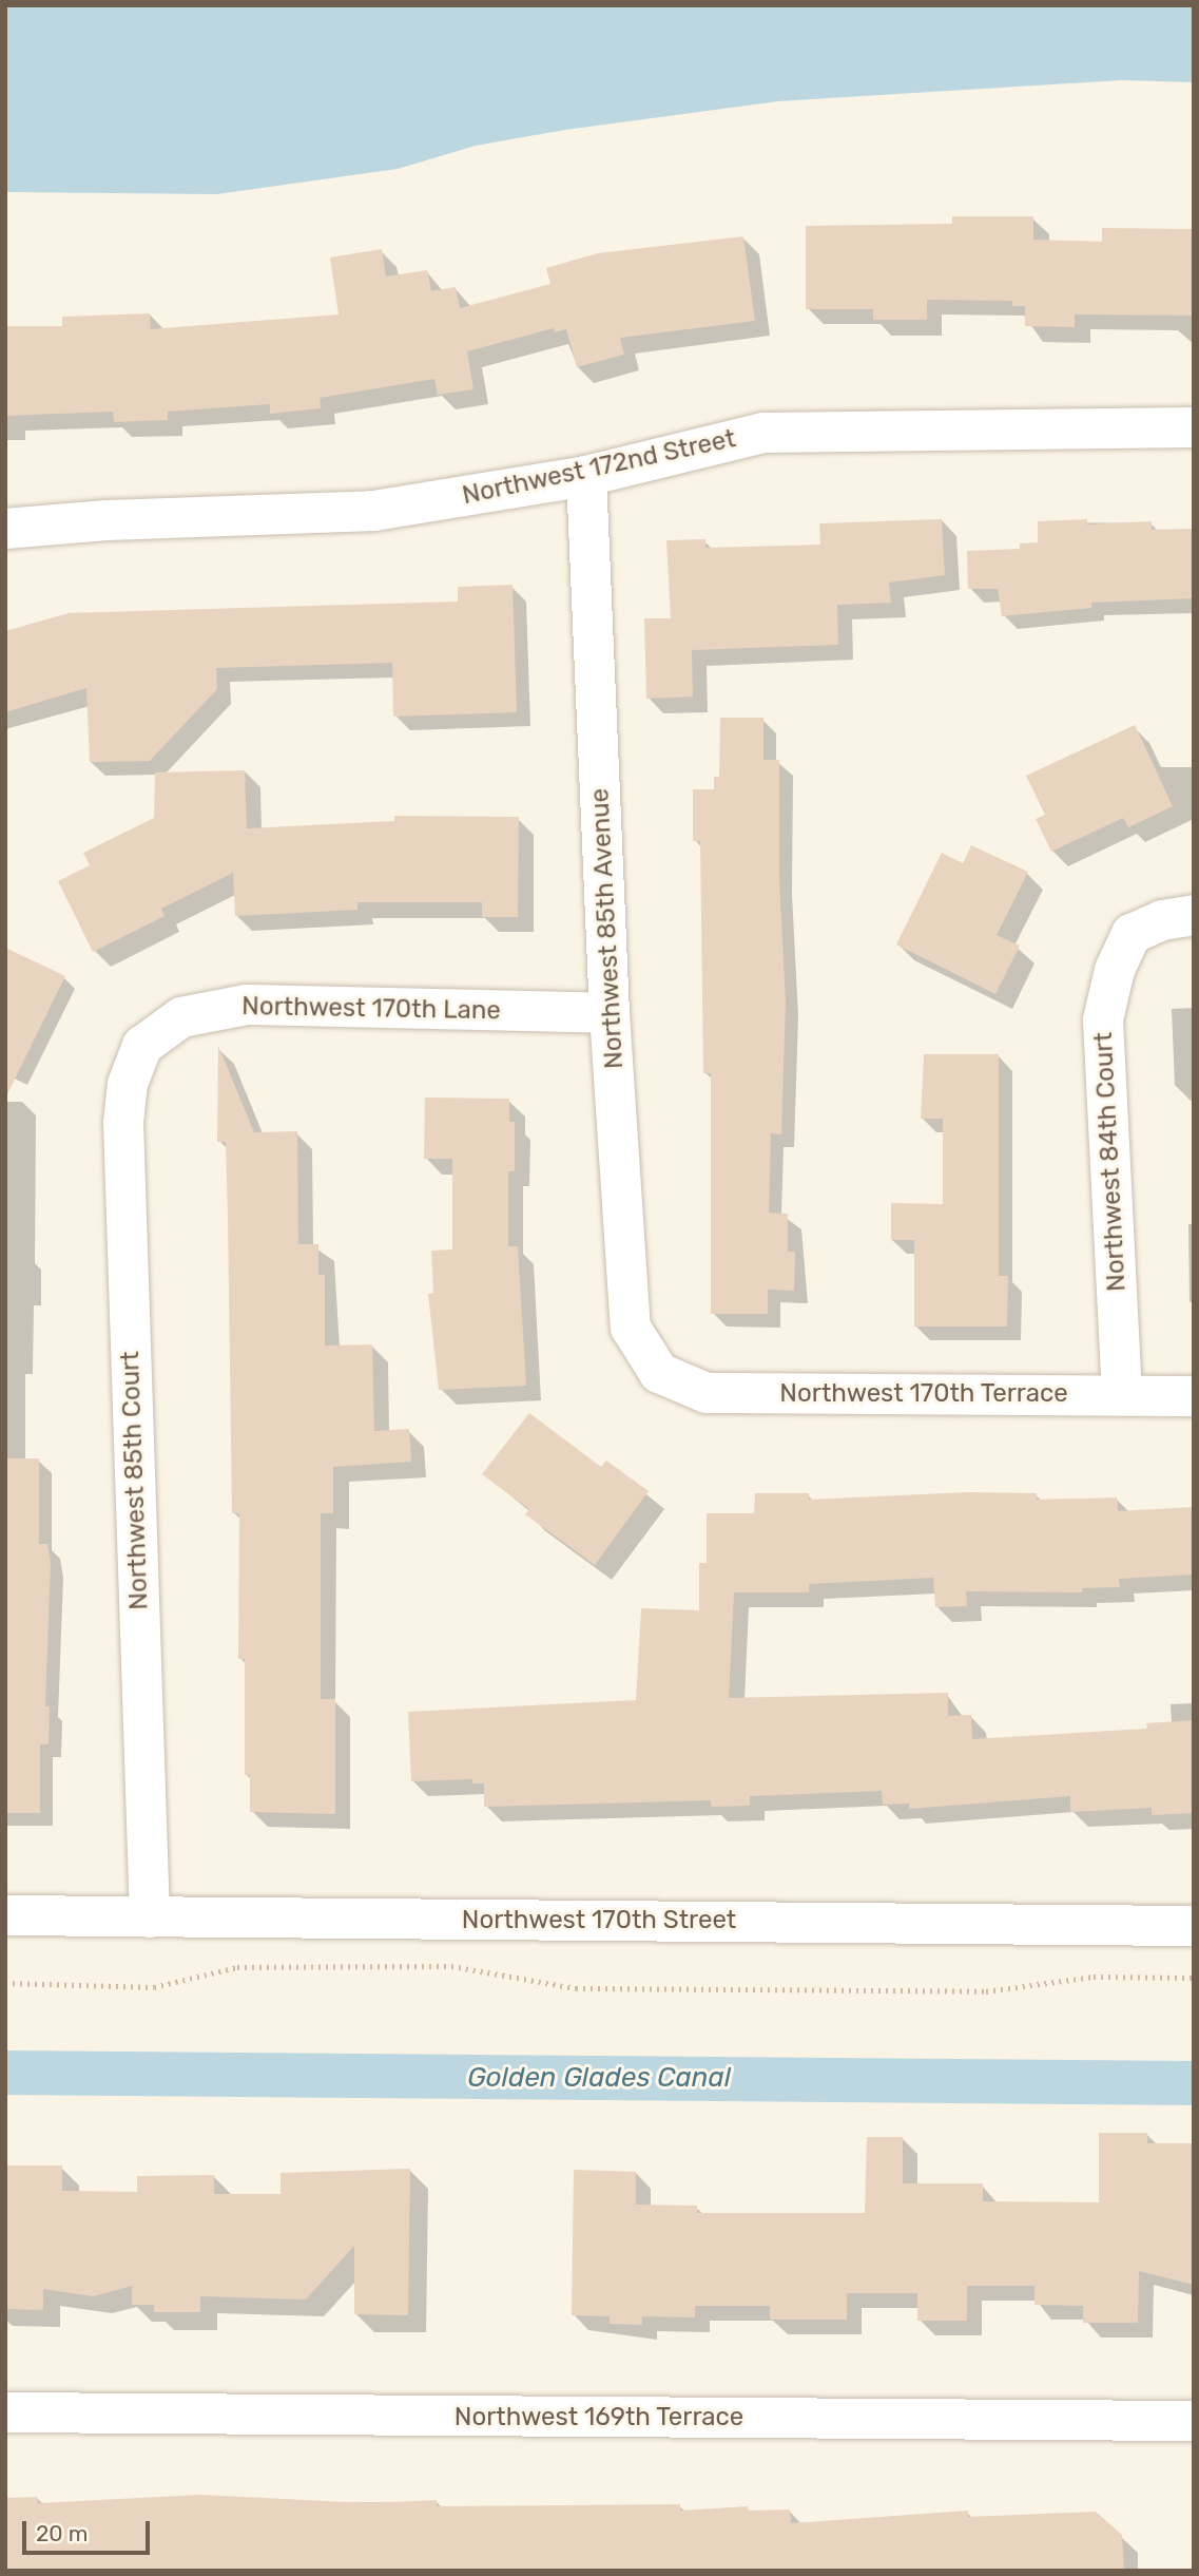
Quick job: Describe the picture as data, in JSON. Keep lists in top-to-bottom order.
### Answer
{
  "streets": {
    "street": [
      "Northwest 172nd Street",
      "Northwest 85th Avenue",
      "Northwest 170th Lane",
      "Northwest 84th Court",
      "Northwest 170th Terrace",
      "Northwest 85th Court",
      "Northwest 170th Street",
      "Northwest 169th Terrace"
    ]
  },
  "crossings": [
    ["Northwest 172nd Street", "Northwest 85th Avenue"],
    ["Northwest 85th Avenue", "Northwest 170th Lane"],
    ["Northwest 85th Avenue", "Northwest 170th Terrace"],
    ["Northwest 170th Lane", "Northwest 85th Court"],
    ["Northwest 84th Court", "Northwest 170th Terrace"],
    ["Northwest 85th Court", "Northwest 170th Street"]
  ],
  "water": ["Golden Glades Canal"],
  "scale_bar": "20 m"
}
